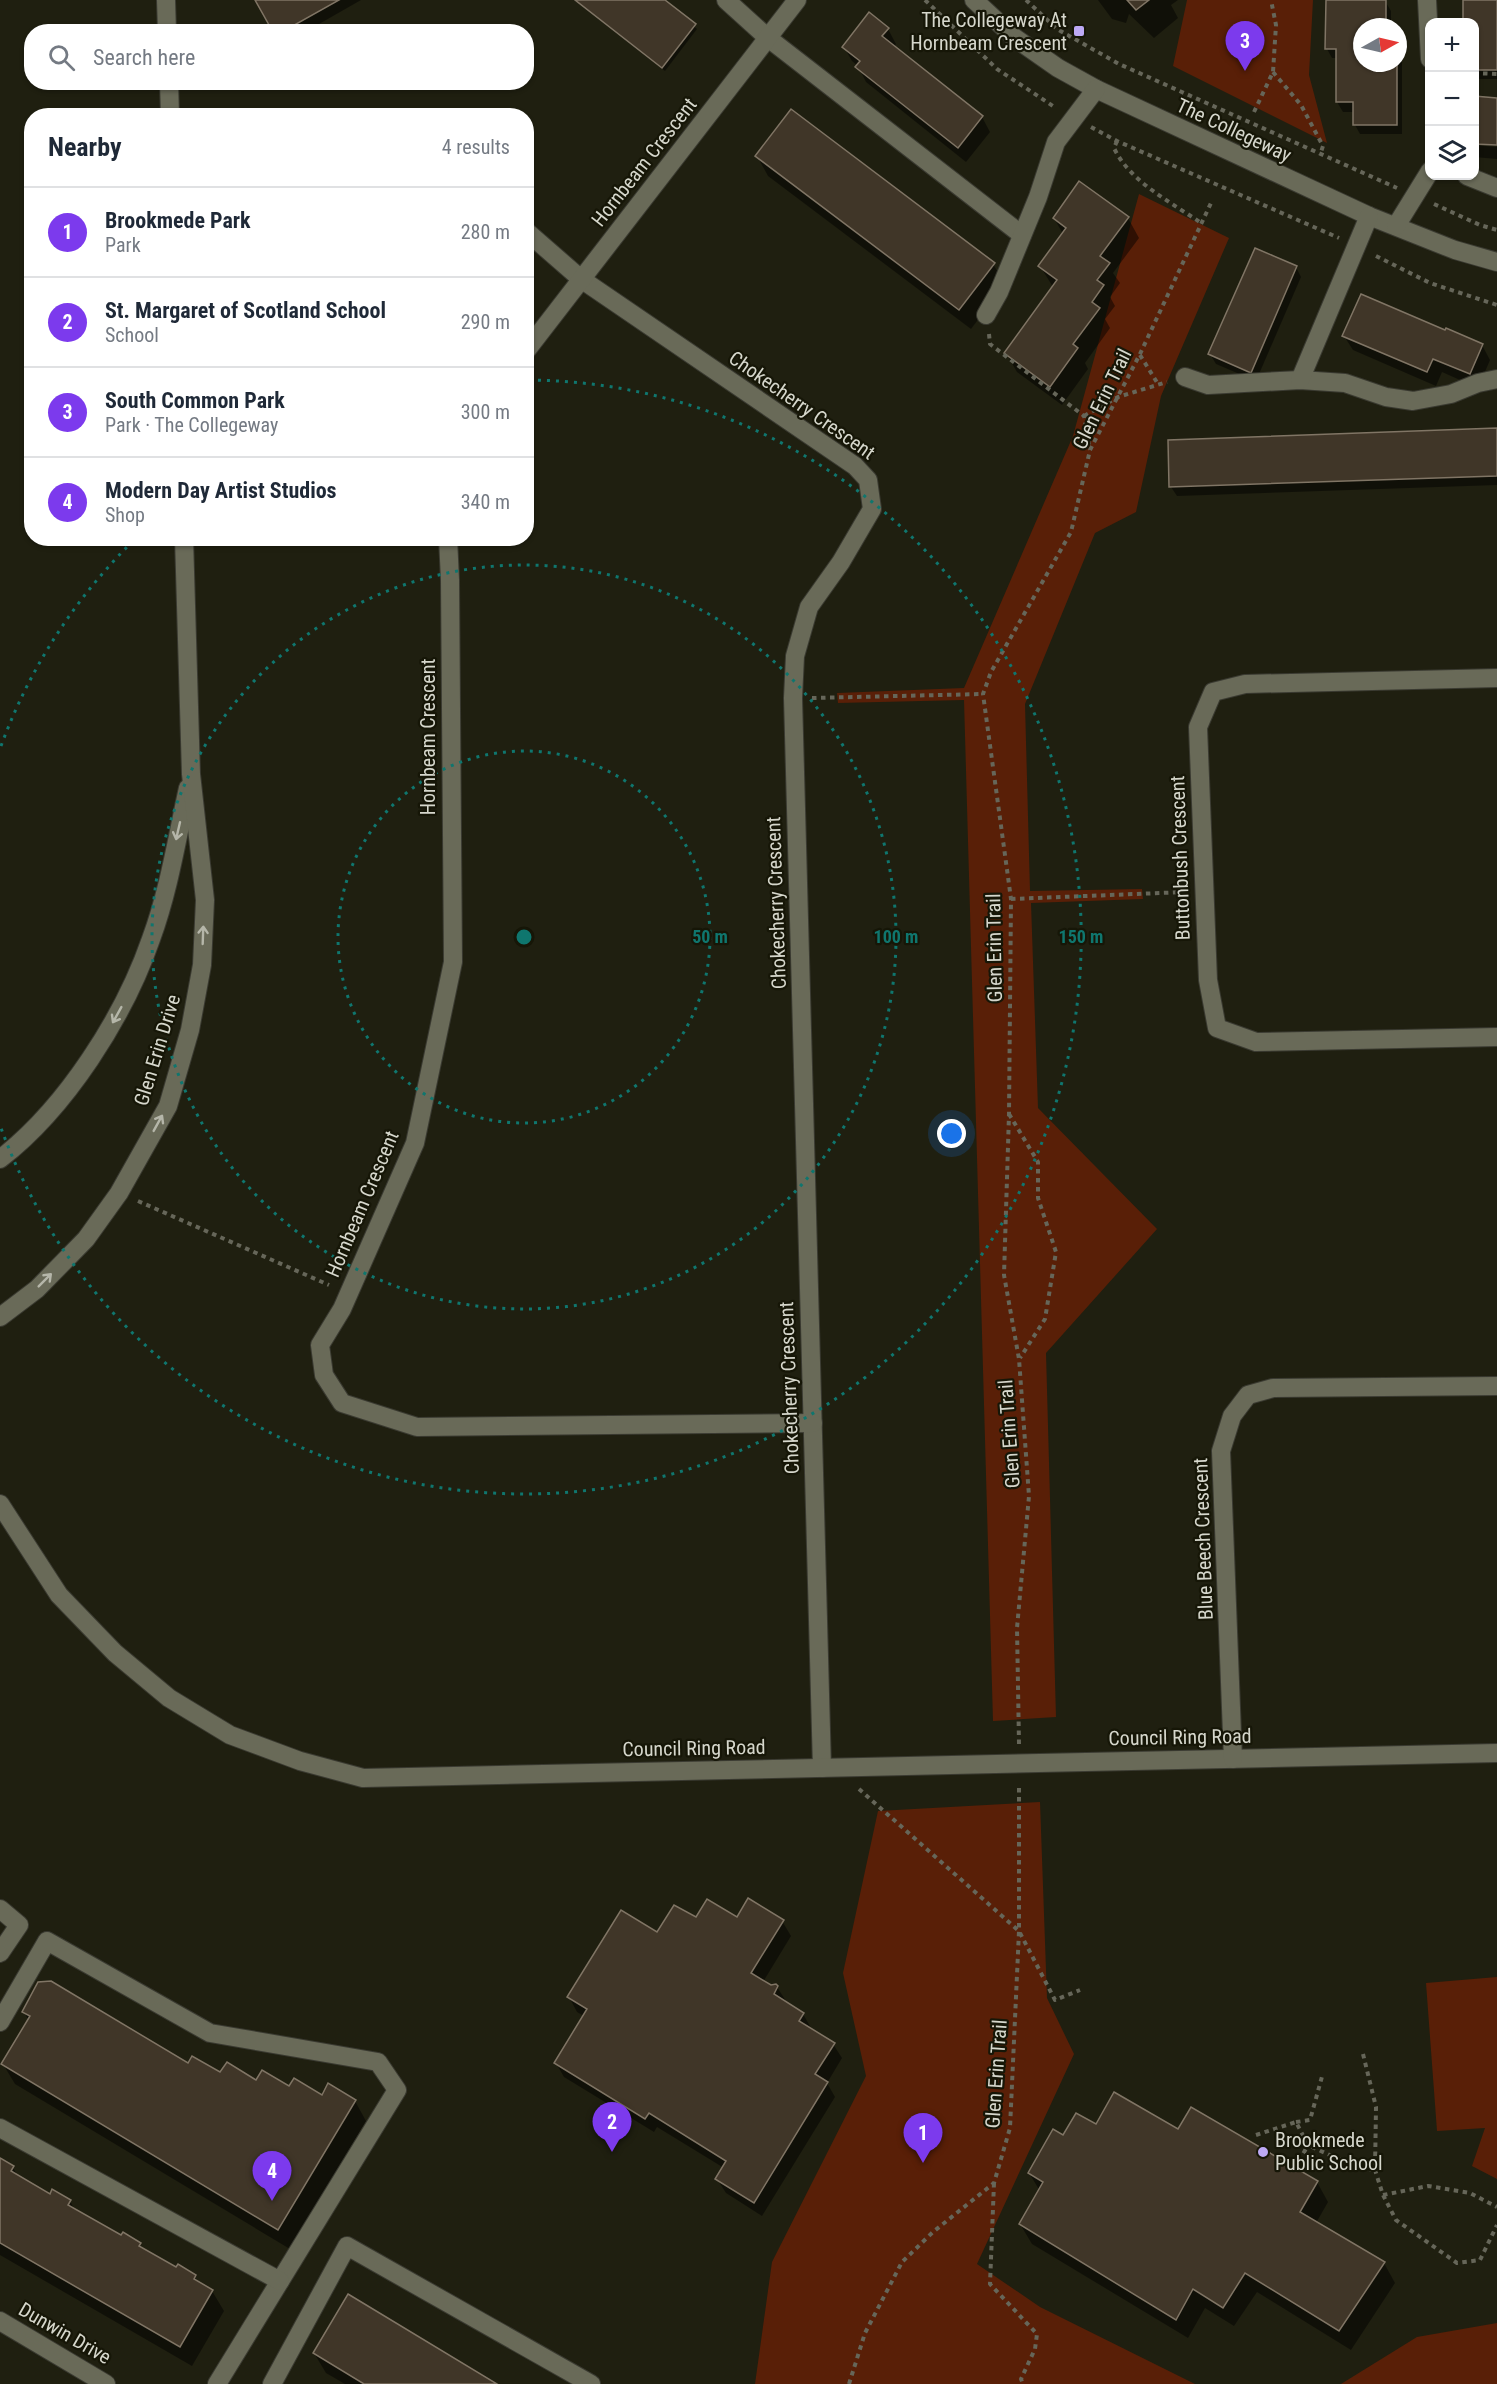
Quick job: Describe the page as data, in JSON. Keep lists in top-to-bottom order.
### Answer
{
  "streets": {
    "street": [
      "The Collegeway",
      "Hornbeam Crescent",
      "Chokecherry Crescent",
      "Buttonbush Crescent",
      "Glen Erin Drive",
      "Blue Beech Crescent",
      "Council Ring Road",
      "Dunwin Drive"
    ],
    "path": ["Glen Erin Trail"]
  },
  "crossings": [
    ["Hornbeam Crescent", "Chokecherry Crescent"],
    ["Chokecherry Crescent", "Council Ring Road"],
    ["Blue Beech Crescent", "Council Ring Road"]
  ],
  "places": {
    "transit": ["The Collegeway At Hornbeam Crescent"],
    "other": ["Brookmede Public School"]
  },
  "north": "right",
  "page": {
    "map_buttons": ["+", "−"],
    "pins": [
      "3",
      "2",
      "1",
      "4"
    ],
    "search": "Search here",
    "heading": ["Nearby", "4 results"],
    "list": [
      {
        "mark": "1",
        "name": "Brookmede Park",
        "note": "Park",
        "value": "280 m"
      },
      {
        "mark": "2",
        "name": "St. Margaret of Scotland School",
        "note": "School",
        "value": "290 m"
      },
      {
        "mark": "3",
        "name": "South Common Park",
        "note": "Park · The Collegeway",
        "value": "300 m"
      },
      {
        "mark": "4",
        "name": "Modern Day Artist Studios",
        "note": "Shop",
        "value": "340 m"
      }
    ]
  },
  "rings": ["50 m", "100 m", "150 m"]
}
